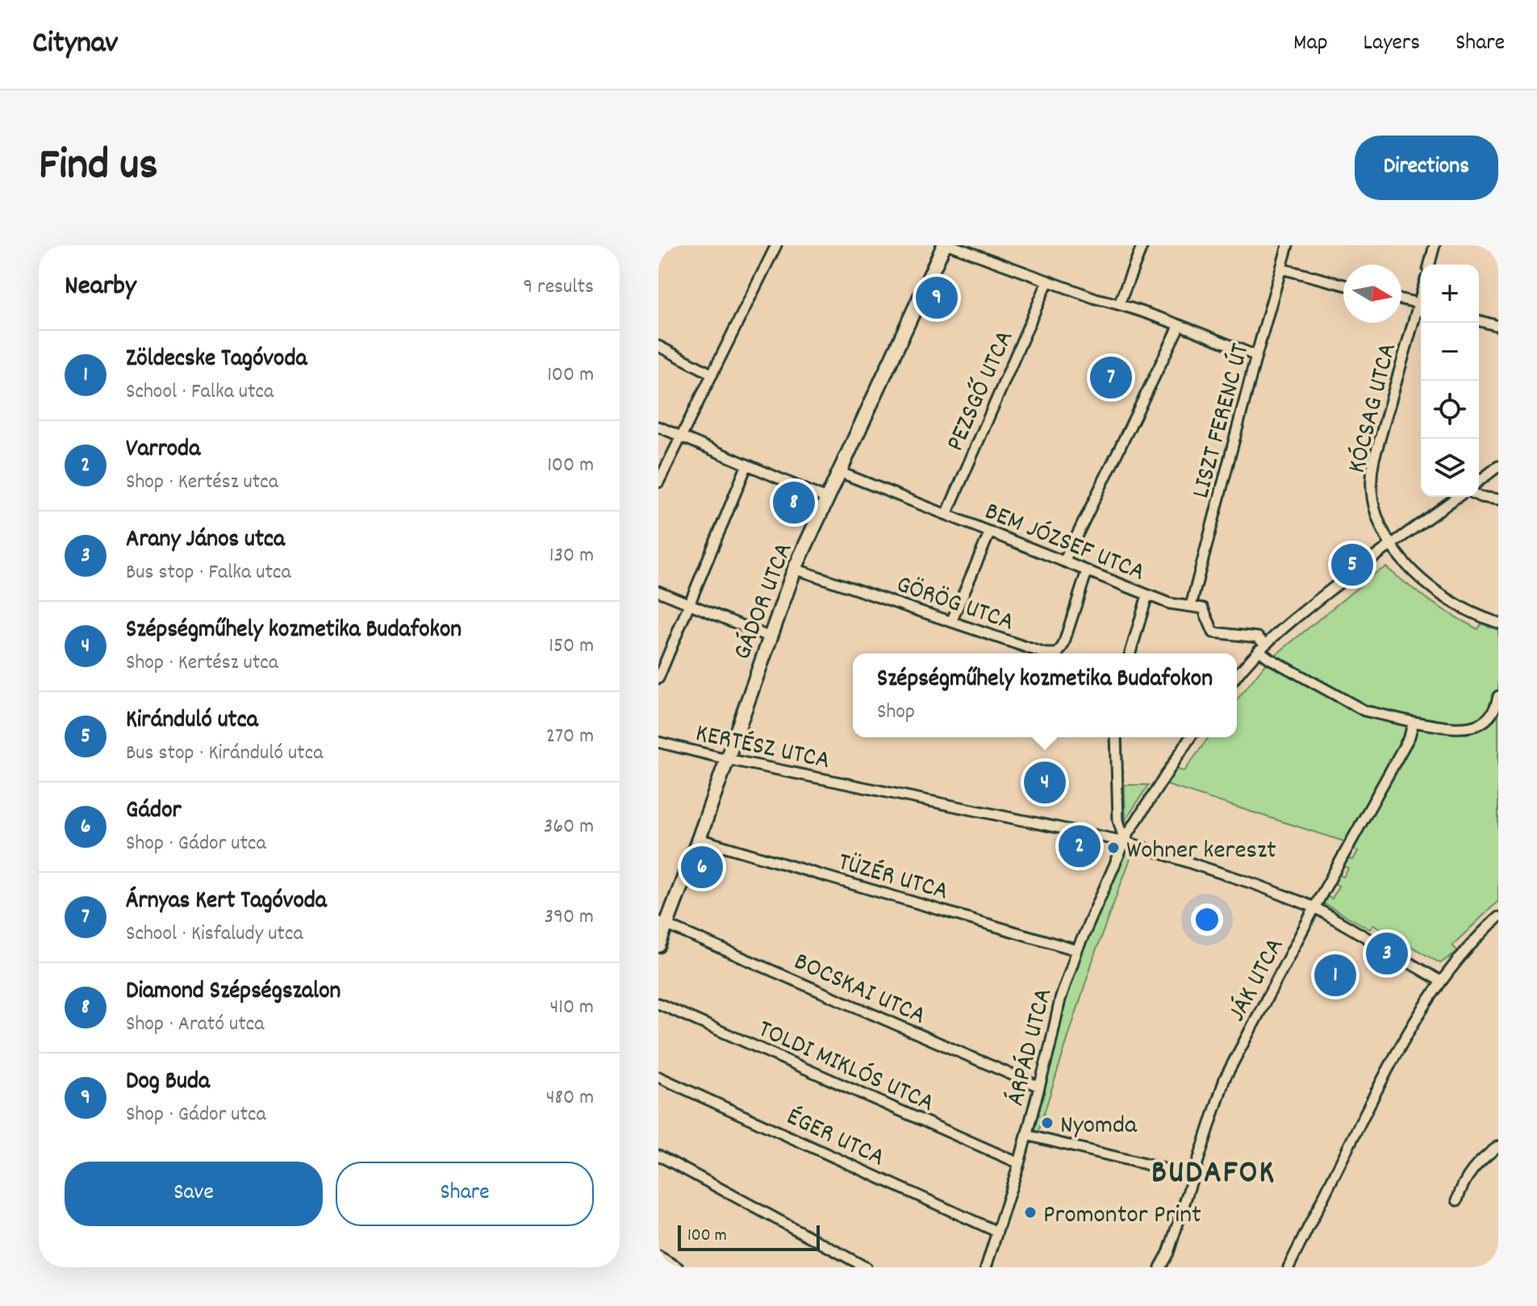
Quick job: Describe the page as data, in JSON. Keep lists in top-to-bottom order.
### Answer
{
  "streets": {
    "street": [
      "PEZSGŐ UTCA",
      "KÓCSAG UTCA",
      "LISZT FERENC ÚT",
      "BEM JÓZSEF UTCA",
      "GÁDOR UTCA",
      "GÖRÖG UTCA",
      "KERTÉSZ UTCA",
      "TÜZÉR UTCA",
      "JÁK UTCA",
      "BOCSKAI UTCA",
      "ÁRPÁD UTCA",
      "TOLDI MIKLÓS UTCA",
      "ÉGER UTCA"
    ]
  },
  "crossings": [
    ["PEZSGŐ UTCA", "BEM JÓZSEF UTCA"],
    ["LISZT FERENC ÚT", "BEM JÓZSEF UTCA"],
    ["BEM JÓZSEF UTCA", "GÁDOR UTCA"],
    ["BEM JÓZSEF UTCA", "GÖRÖG UTCA"],
    ["GÁDOR UTCA", "GÖRÖG UTCA"],
    ["GÁDOR UTCA", "KERTÉSZ UTCA"],
    ["GÁDOR UTCA", "TÜZÉR UTCA"],
    ["GÁDOR UTCA", "BOCSKAI UTCA"],
    ["KERTÉSZ UTCA", "JÁK UTCA"],
    ["KERTÉSZ UTCA", "ÁRPÁD UTCA"],
    ["TÜZÉR UTCA", "ÁRPÁD UTCA"],
    ["BOCSKAI UTCA", "ÁRPÁD UTCA"],
    ["ÁRPÁD UTCA", "TOLDI MIKLÓS UTCA"],
    ["ÁRPÁD UTCA", "ÉGER UTCA"]
  ],
  "districts": ["BUDAFOK"],
  "places": ["Wohner kereszt", "Nyomda", "Promontor Print"],
  "scale_bar": "100 m",
  "north": "right",
  "page": {
    "header": "Citynav",
    "nav": ["Map", "Layers", "Share"],
    "title": "Find us",
    "buttons": [
      "Directions",
      ["Save", "Share"]
    ],
    "heading": ["Nearby", "9 results"],
    "map_buttons": ["+", "−"],
    "pins": [
      "9",
      "7",
      "8",
      "5",
      "4",
      "2",
      "6",
      "3",
      "1"
    ],
    "list": [
      {
        "mark": "1",
        "name": "Zöldecske Tagóvoda",
        "note": "School · Falka utca",
        "value": "100 m"
      },
      {
        "mark": "2",
        "name": "Varroda",
        "note": "Shop · Kertész utca",
        "value": "100 m"
      },
      {
        "mark": "3",
        "name": "Arany János utca",
        "note": "Bus stop · Falka utca",
        "value": "130 m"
      },
      {
        "mark": "4",
        "name": "Szépségműhely kozmetika Budafokon",
        "note": "Shop · Kertész utca",
        "value": "150 m"
      },
      {
        "mark": "5",
        "name": "Kiránduló utca",
        "note": "Bus stop · Kiránduló utca",
        "value": "270 m"
      },
      {
        "mark": "6",
        "name": "Gádor",
        "note": "Shop · Gádor utca",
        "value": "360 m"
      },
      {
        "mark": "7",
        "name": "Árnyas Kert Tagóvoda",
        "note": "School · Kisfaludy utca",
        "value": "390 m"
      },
      {
        "mark": "8",
        "name": "Diamond Szépségszalon",
        "note": "Shop · Arató utca",
        "value": "410 m"
      },
      {
        "mark": "9",
        "name": "Dog Buda",
        "note": "Shop · Gádor utca",
        "value": "480 m"
      }
    ],
    "popup": ["Szépségműhely kozmetika Budafokon", "Shop"],
    "scale": "100 m"
  }
}
